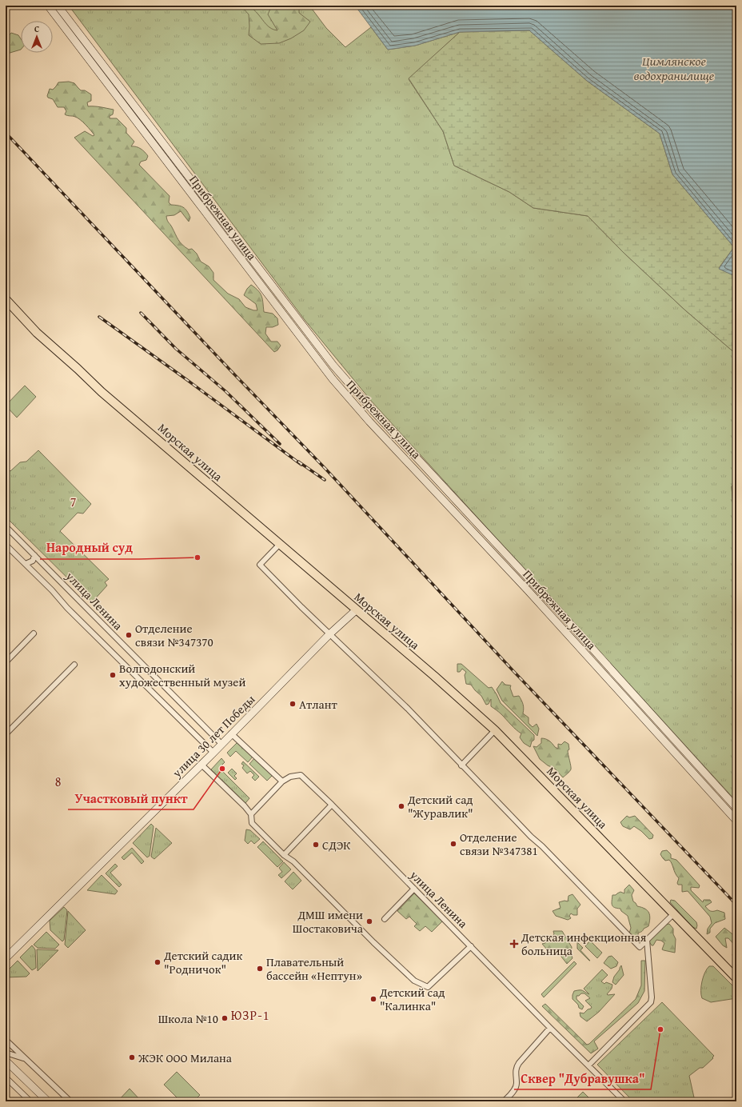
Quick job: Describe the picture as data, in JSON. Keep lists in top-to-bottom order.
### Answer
{
  "streets": {
    "main road": ["Прибрежная улица", "Морская улица", "улица 30 лет Победы"],
    "street": ["улица Ленина"]
  },
  "crossings": [
    ["Морская улица", "улица 30 лет Победы"],
    ["улица Ленина", "улица 30 лет Победы"]
  ],
  "districts": ["7", "8", "ЮЗР-1"],
  "water": ["Цимлянское водохранилище"],
  "places": {
    "other": [
      "Народный суд",
      "Отделение связи №347370",
      "Волгодонский художественный музей",
      "Атлант",
      "Участковый пункт",
      "Детский сад \"Журавлик\"",
      "Отделение связи №347381",
      "СДЭК",
      "ДМШ имени Шостаковича",
      "Детский садик \"Родничок\"",
      "Плавательный бассейн «Нептун»",
      "Детский сад \"Калинка\"",
      "Школа №10",
      "Сквер \"Дубравушка\"",
      "ЖЭК ООО Милана"
    ],
    "health": ["Детская инфекционная больница"]
  },
  "north": "top"
}
